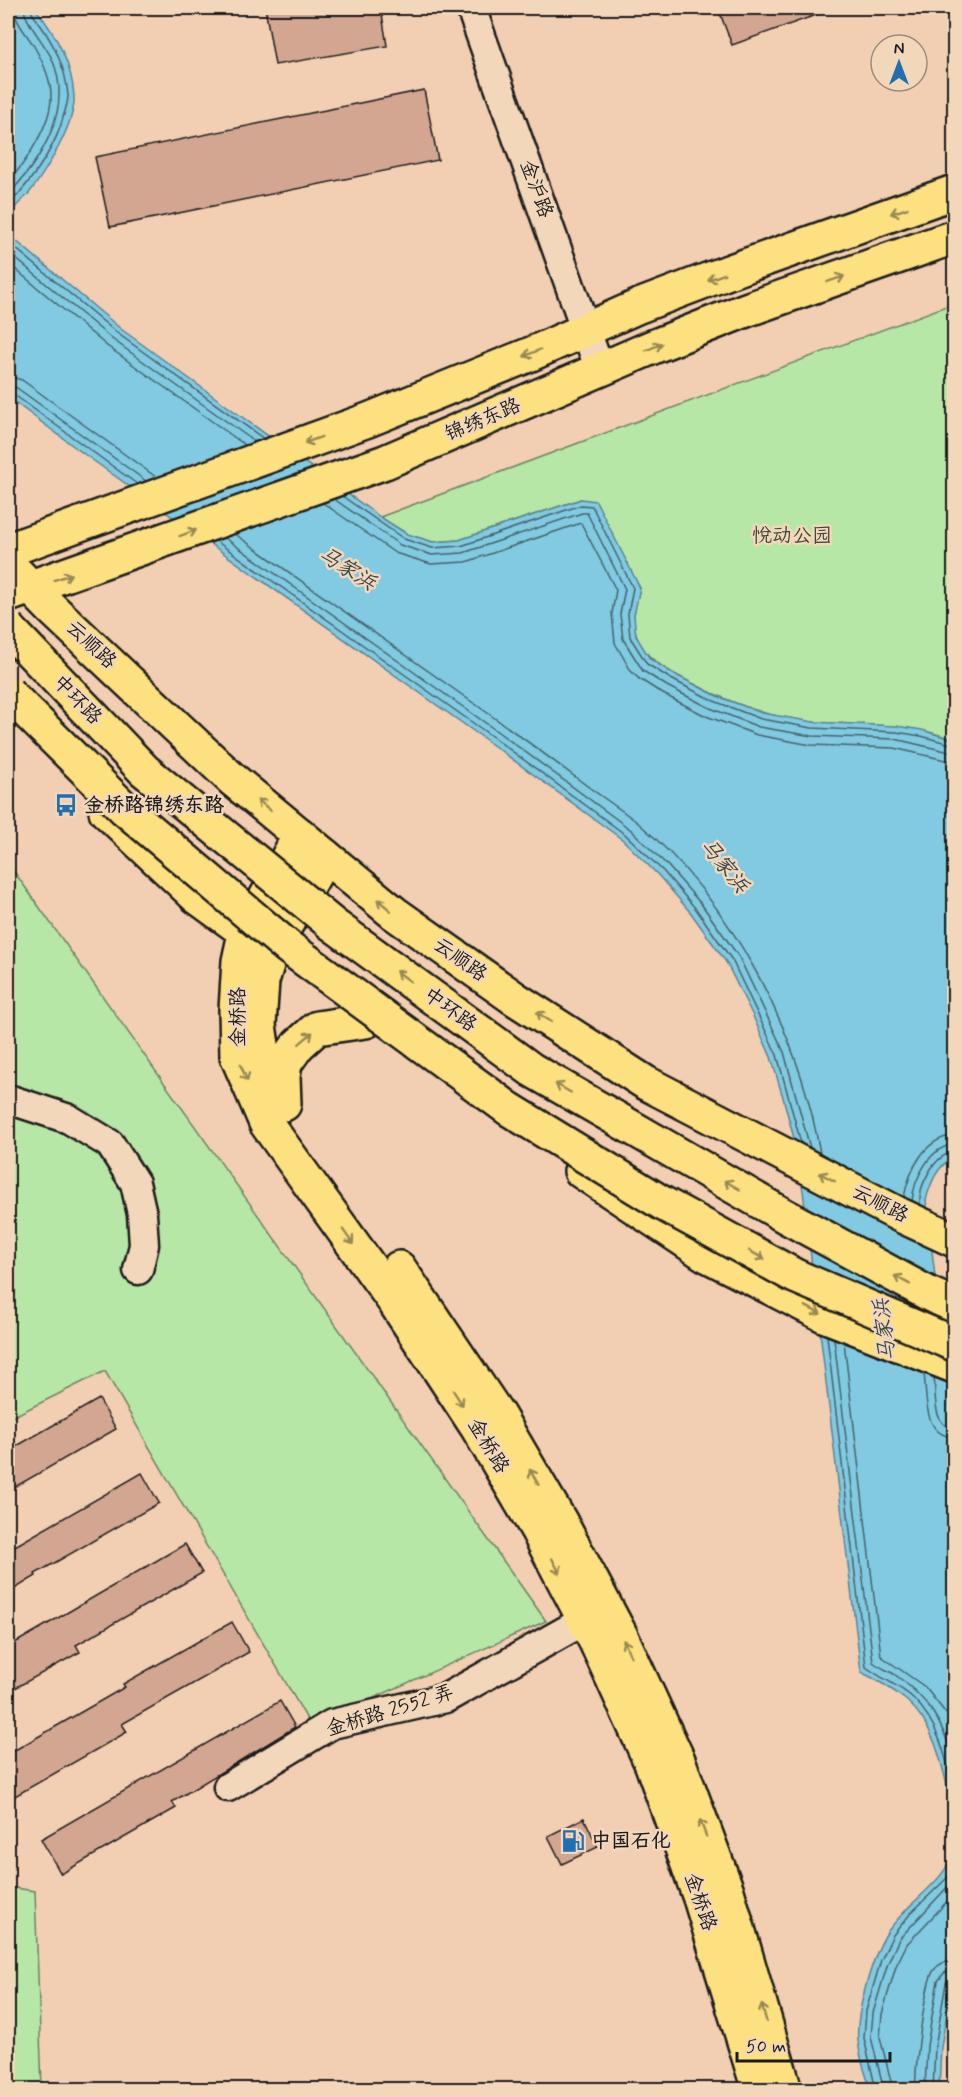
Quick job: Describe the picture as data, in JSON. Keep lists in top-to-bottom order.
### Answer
{
  "streets": {
    "main road": [
      "锦绣东路",
      "云顺路",
      "中环路",
      "金桥路"
    ],
    "street": ["金沪路", "金桥路 2552 弄"]
  },
  "crossings": [
    ["金沪路", "锦绣东路"],
    ["锦绣东路", "云顺路"],
    ["云顺路", "金桥路"],
    ["金桥路", "金桥路 2552 弄"]
  ],
  "water": ["马家浜"],
  "parks": ["悦动公园"],
  "places": {
    "bus stop": ["金桥路锦绣东路"],
    "fuel station": ["中国石化"]
  },
  "scale_bar": "50 m",
  "north": "top"
}
